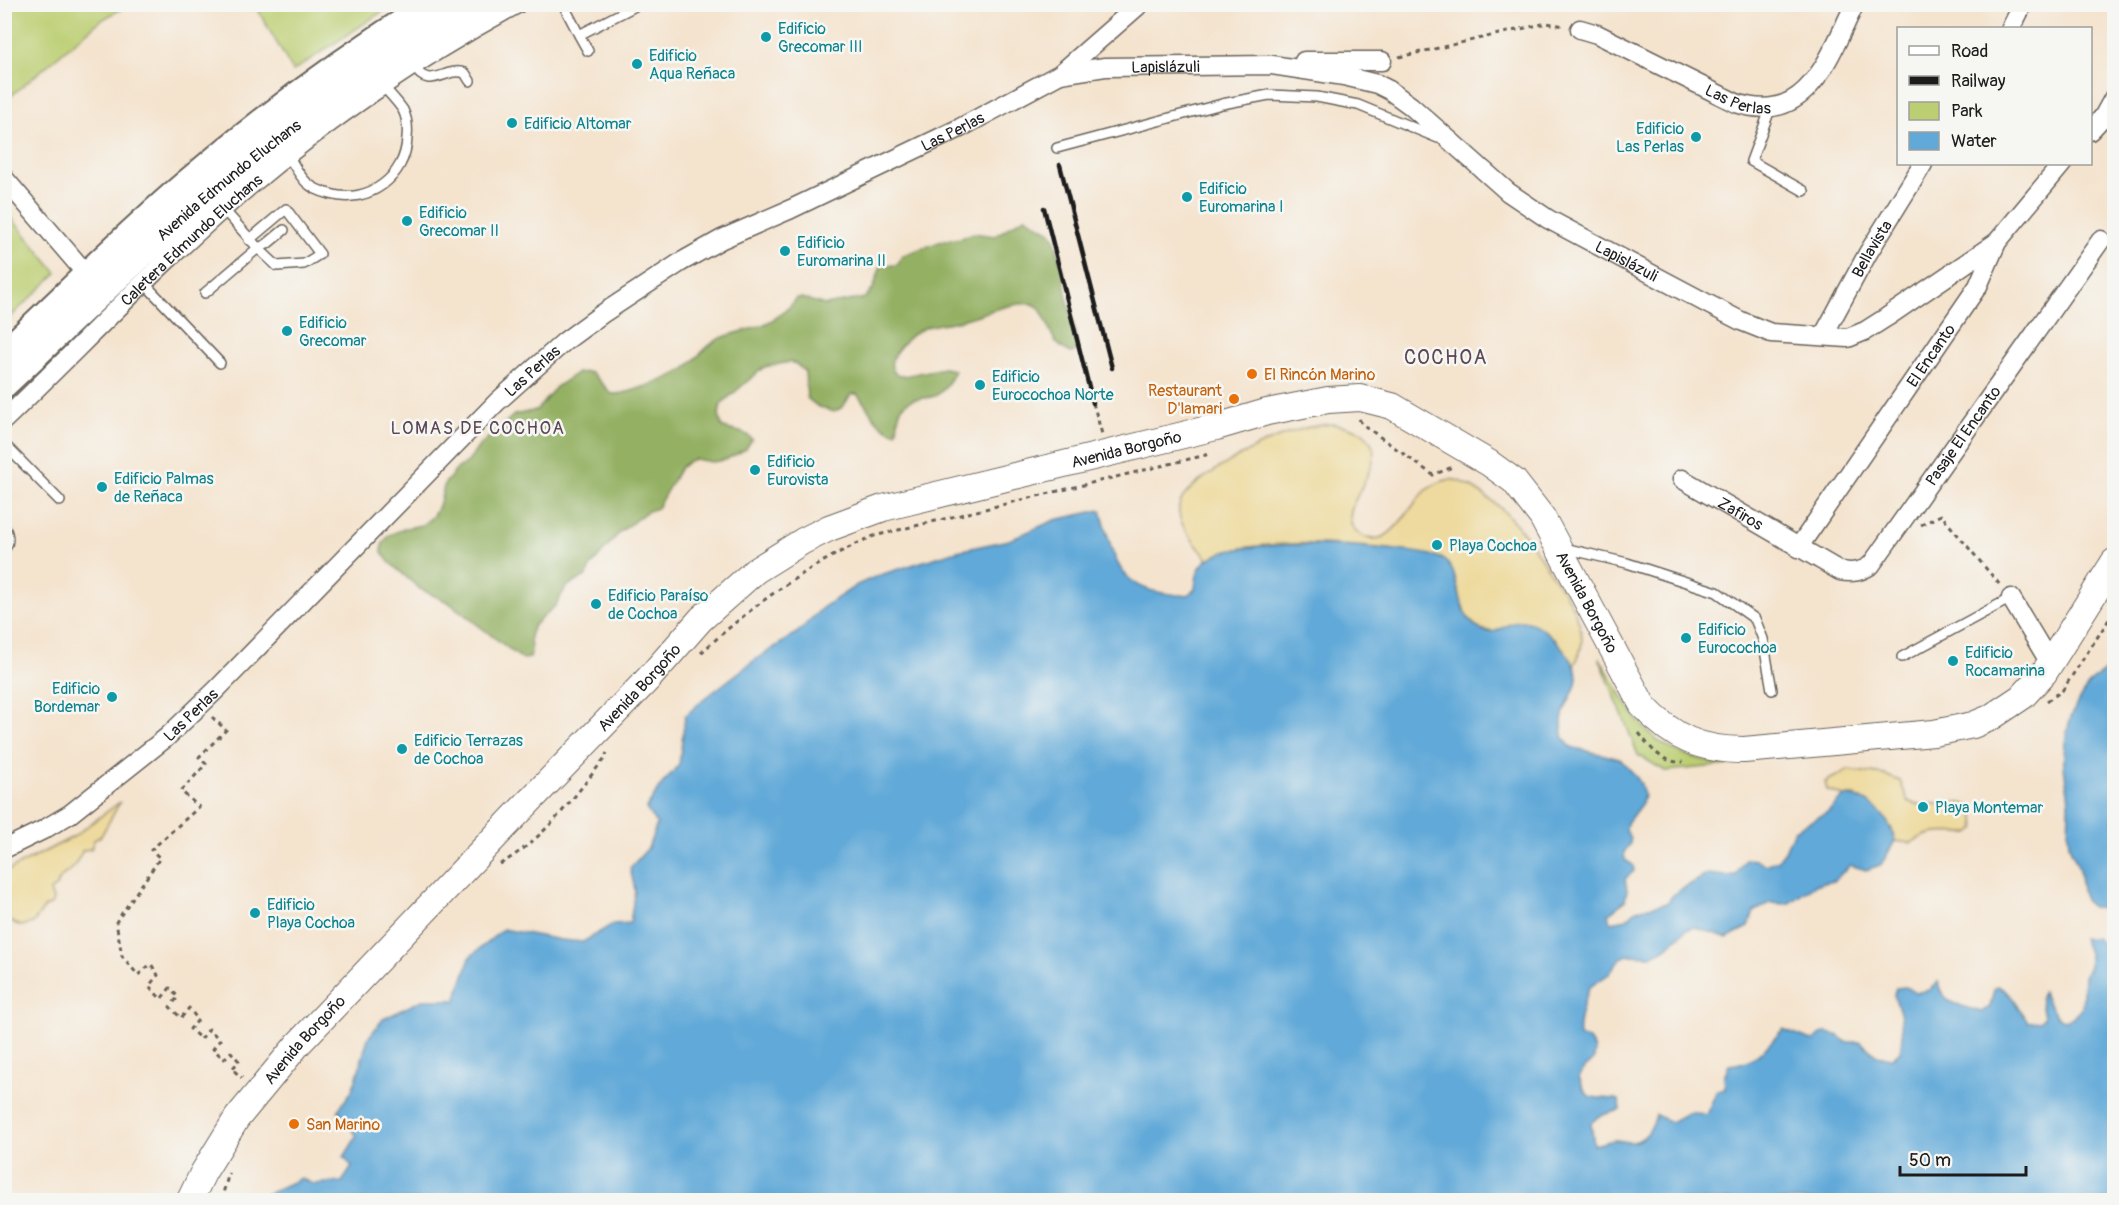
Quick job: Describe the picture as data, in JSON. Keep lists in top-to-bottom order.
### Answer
{
  "streets": {
    "main road": ["Avenida Edmundo Eluchans", "Avenida Borgoño"],
    "street": [
      "Lapislázuli",
      "Las Perlas",
      "Caletera Edmundo Eluchans",
      "Bellavista",
      "El Encanto",
      "Pasaje El Encanto",
      "Zafiros"
    ]
  },
  "crossings": [
    ["Lapislázuli", "Las Perlas"],
    ["Lapislázuli", "Bellavista"],
    ["Lapislázuli", "El Encanto"],
    ["Avenida Edmundo Eluchans", "Caletera Edmundo Eluchans"],
    ["El Encanto", "Pasaje El Encanto"],
    ["El Encanto", "Zafiros"],
    ["Pasaje El Encanto", "Zafiros"]
  ],
  "districts": ["COCHOA", "LOMAS DE COCHOA"],
  "places": [
    "Edificio Grecomar III",
    "Edificio Aqua Reñaca",
    "Edificio Altomar",
    "Edificio Las Perlas",
    "Edificio Euromarina I",
    "Edificio Grecomar II",
    "Edificio Euromarina II",
    "Edificio Grecomar",
    "El Rincón Marino",
    "Edificio Eurocochoa Norte",
    "Restaurant D'lamari",
    "Edificio Eurovista",
    "Edificio Palmas de Reñaca",
    "Playa Cochoa",
    "Edificio Paraíso de Cochoa",
    "Edificio Eurocochoa",
    "Edificio Rocamarina",
    "Edificio Bordemar",
    "Edificio Terrazas de Cochoa",
    "Playa Montemar",
    "Edificio Playa Cochoa",
    "San Marino"
  ],
  "legend": [
    "Road",
    "Railway",
    "Park",
    "Water"
  ],
  "scale_bar": "50 m"
}
